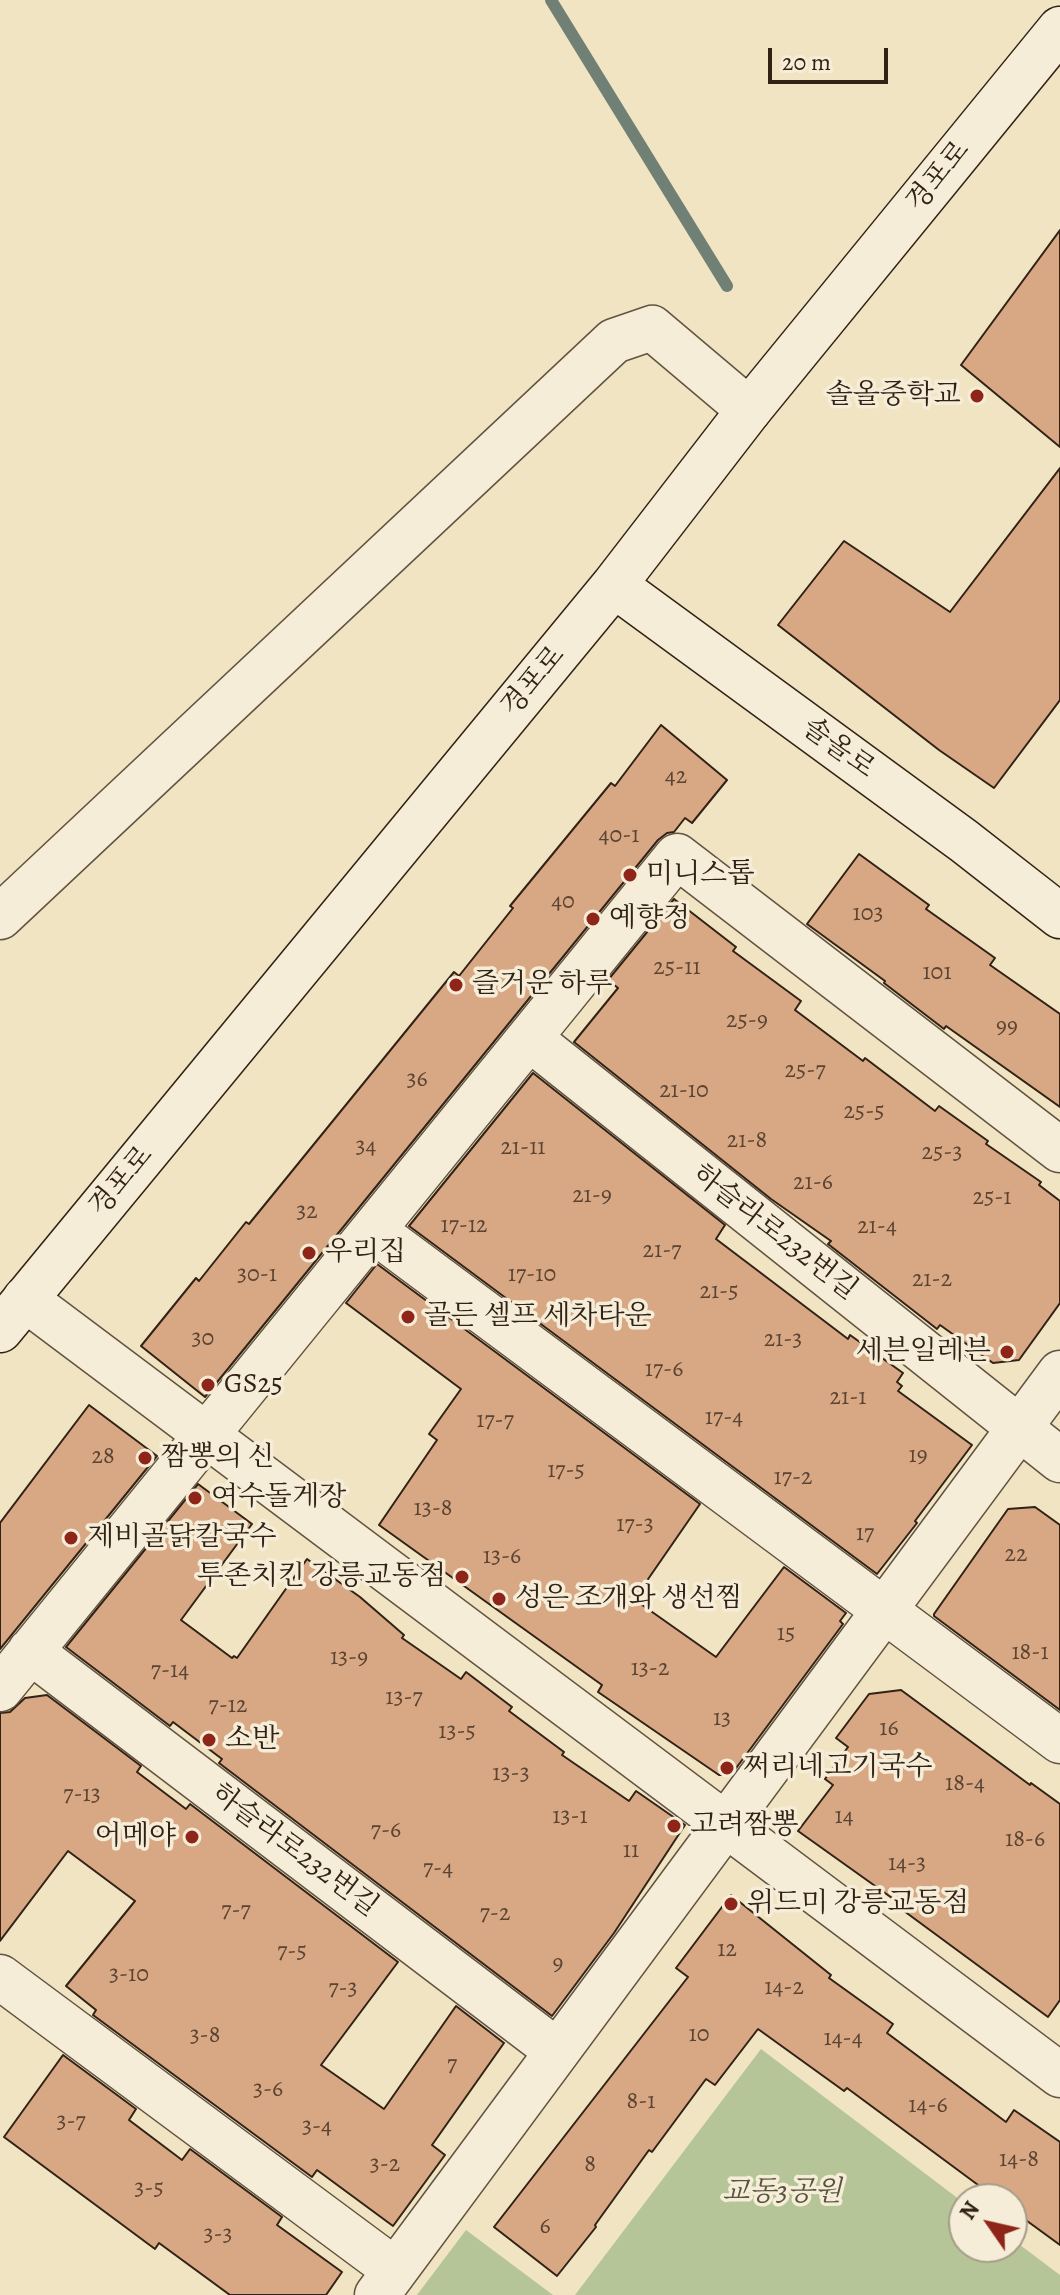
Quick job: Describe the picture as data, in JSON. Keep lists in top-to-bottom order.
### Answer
{
  "streets": {
    "street": ["경포로", "솔올로", "하슬라로232번길"]
  },
  "crossings": [
    ["경포로", "솔올로"]
  ],
  "parks": ["교동3공원"],
  "places": [
    "솔올중학교",
    "미니스톱",
    "예향정",
    "즐거운 하루",
    "우리집",
    "골든 셀프 세차타운",
    "세븐일레븐",
    "GS25",
    "짬뽕의 신",
    "여수돌게장",
    "제비골닭칼국수",
    "투존치킨 강릉교동점",
    "성은 조개와 생선찜",
    "소반",
    "쩌리네고기국수",
    "고려짬뽕",
    "어메야",
    "위드미 강릉교동점"
  ],
  "house_numbers": [
    "42",
    "40-1",
    "40",
    "103",
    "25-11",
    "101",
    "25-9",
    "99",
    "25-7",
    "36",
    "21-10",
    "25-5",
    "21-8",
    "34",
    "21-11",
    "25-3",
    "21-6",
    "21-9",
    "25-1",
    "32",
    "17-12",
    "21-4",
    "21-7",
    "30-1",
    "17-10",
    "21-2",
    "21-5",
    "30",
    "21-3",
    "17-6",
    "21-1",
    "17-4",
    "17-7",
    "19",
    "28",
    "17-5",
    "17-2",
    "13-8",
    "17-3",
    "17",
    "22",
    "13-6",
    "15",
    "18-1",
    "13-9",
    "13-2",
    "7-14",
    "13-7",
    "7-12",
    "13",
    "16",
    "13-5",
    "13-3",
    "18-4",
    "7-13",
    "13-1",
    "14",
    "7-6",
    "18-6",
    "11",
    "14-3",
    "7-4",
    "7-7",
    "7-2",
    "12",
    "7-5",
    "9",
    "3-10",
    "14-2",
    "7-3",
    "10",
    "3-8",
    "14-4",
    "7",
    "3-6",
    "8-1",
    "14-6",
    "3-7",
    "3-4",
    "14-8",
    "3-2",
    "8",
    "3-5",
    "6",
    "3-3"
  ],
  "scale_bar": "20 m",
  "north": "top left"
}
